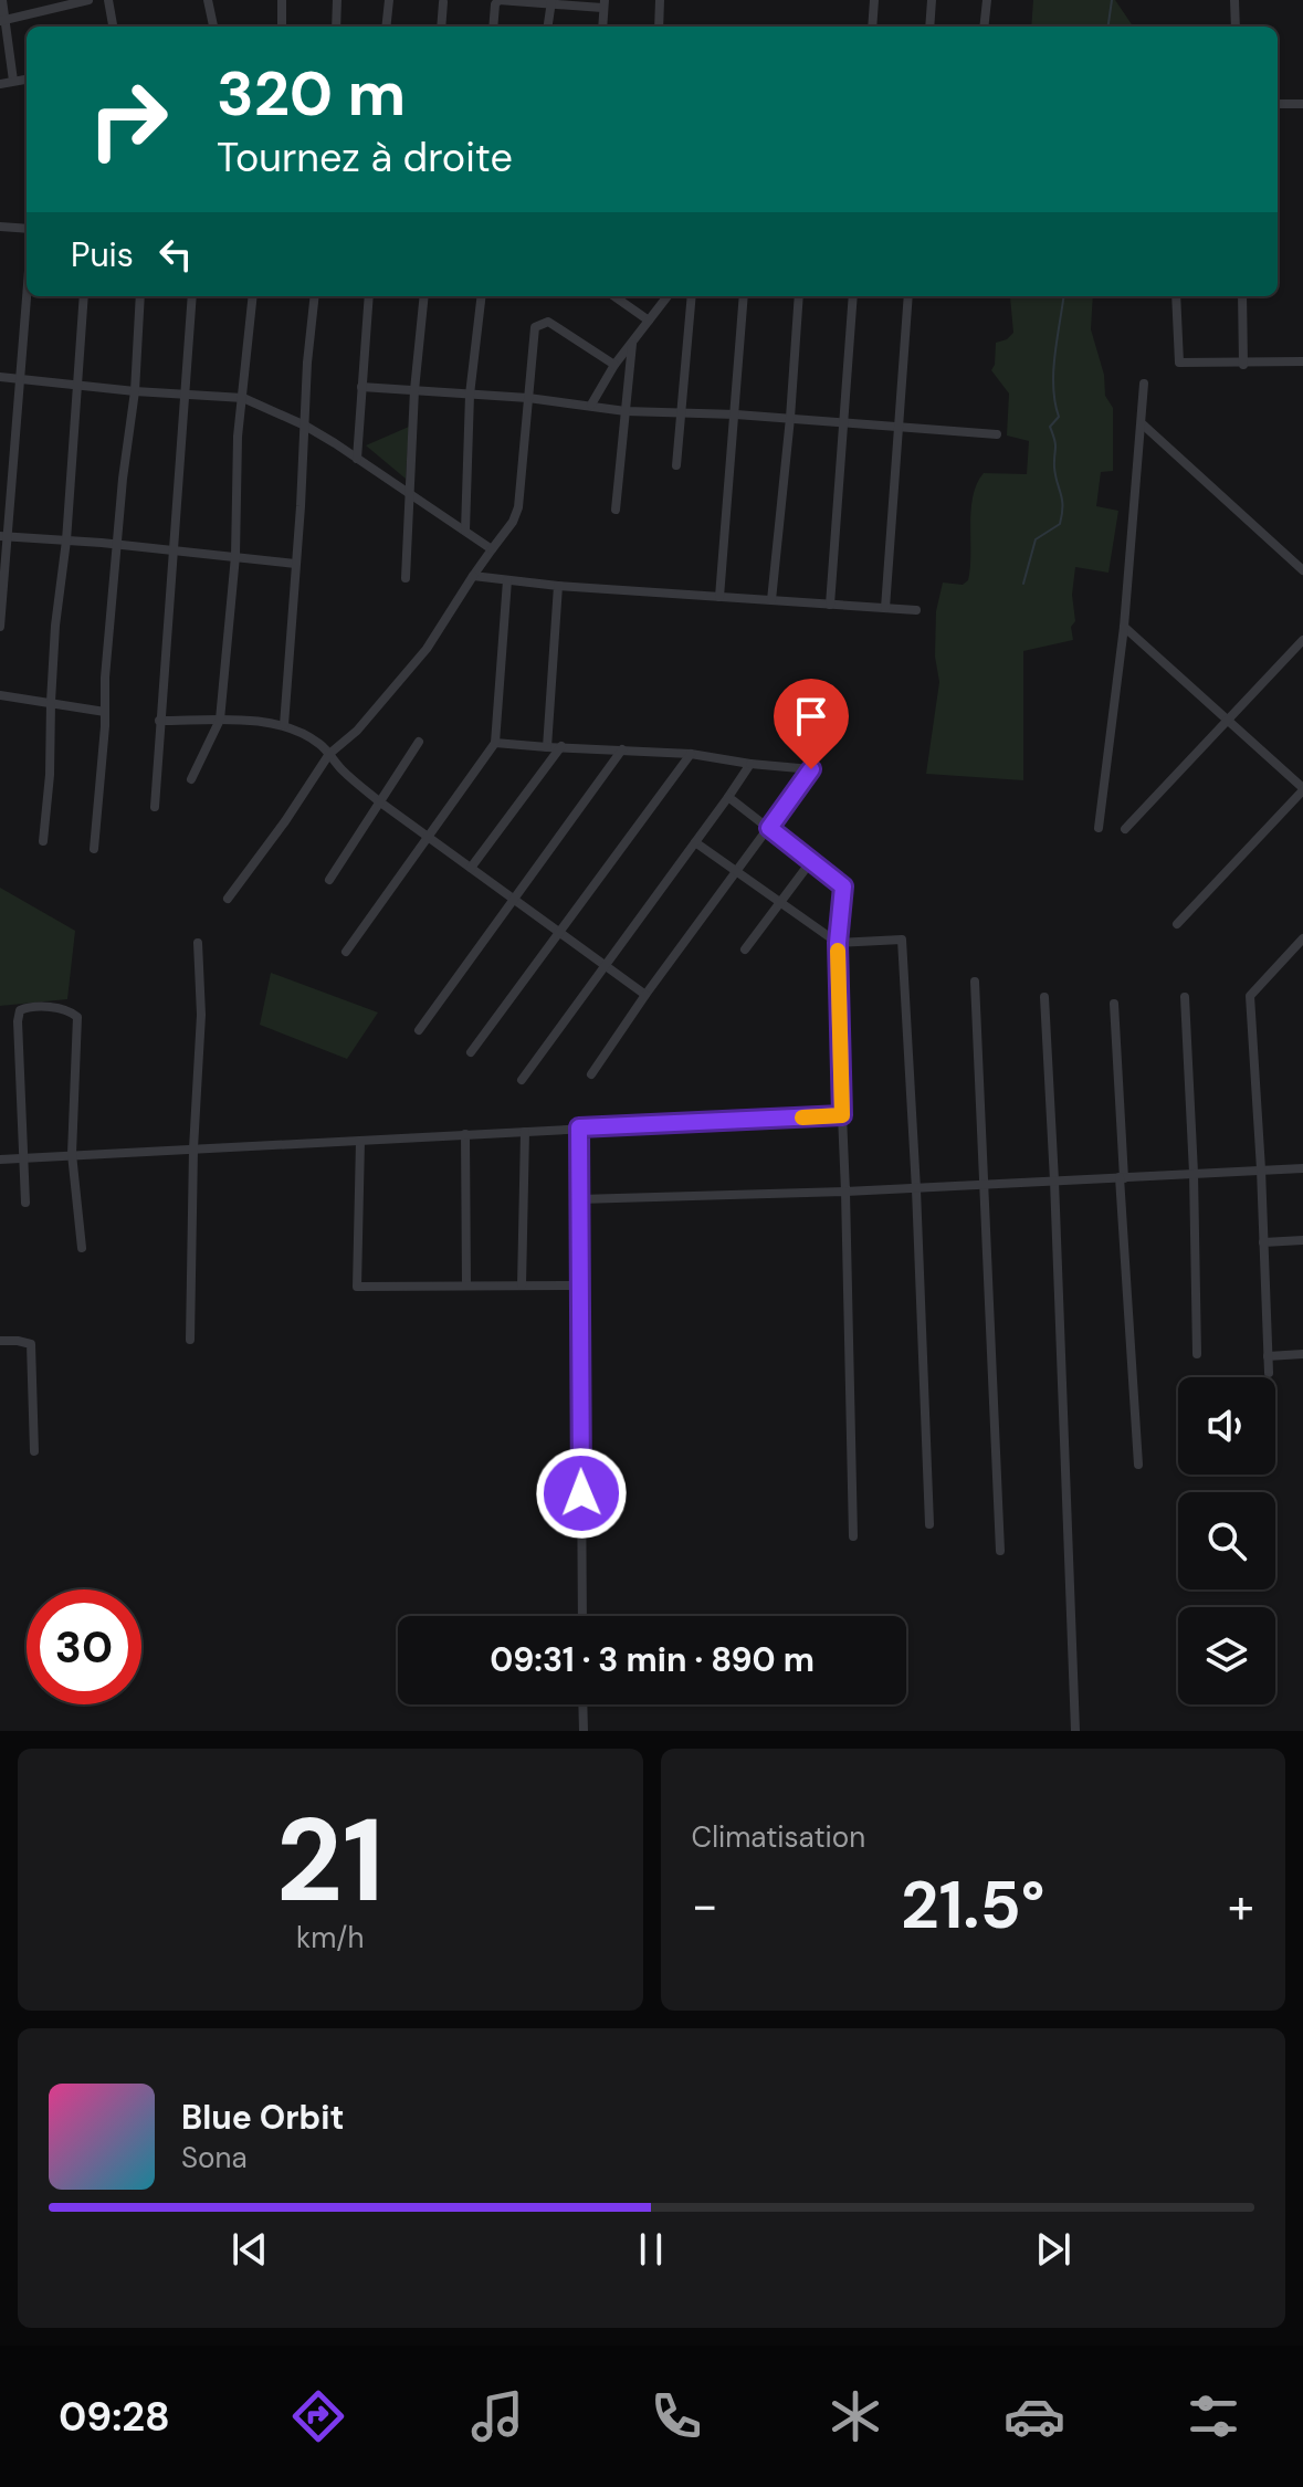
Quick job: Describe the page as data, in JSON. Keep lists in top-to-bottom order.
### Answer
{
  "page": {
    "turn": ["320 m", "Tournez à droite"],
    "then": "Puis",
    "limit": "30",
    "trip": "09:31 · 3 min · 890 m",
    "tile": [
      ["21", "km/h"],
      "Climatisation"
    ],
    "heat": ["−", "21.5°", "+"],
    "song": ["Blue Orbit", "Sona"],
    "tabs": "09:28"
  }
}
